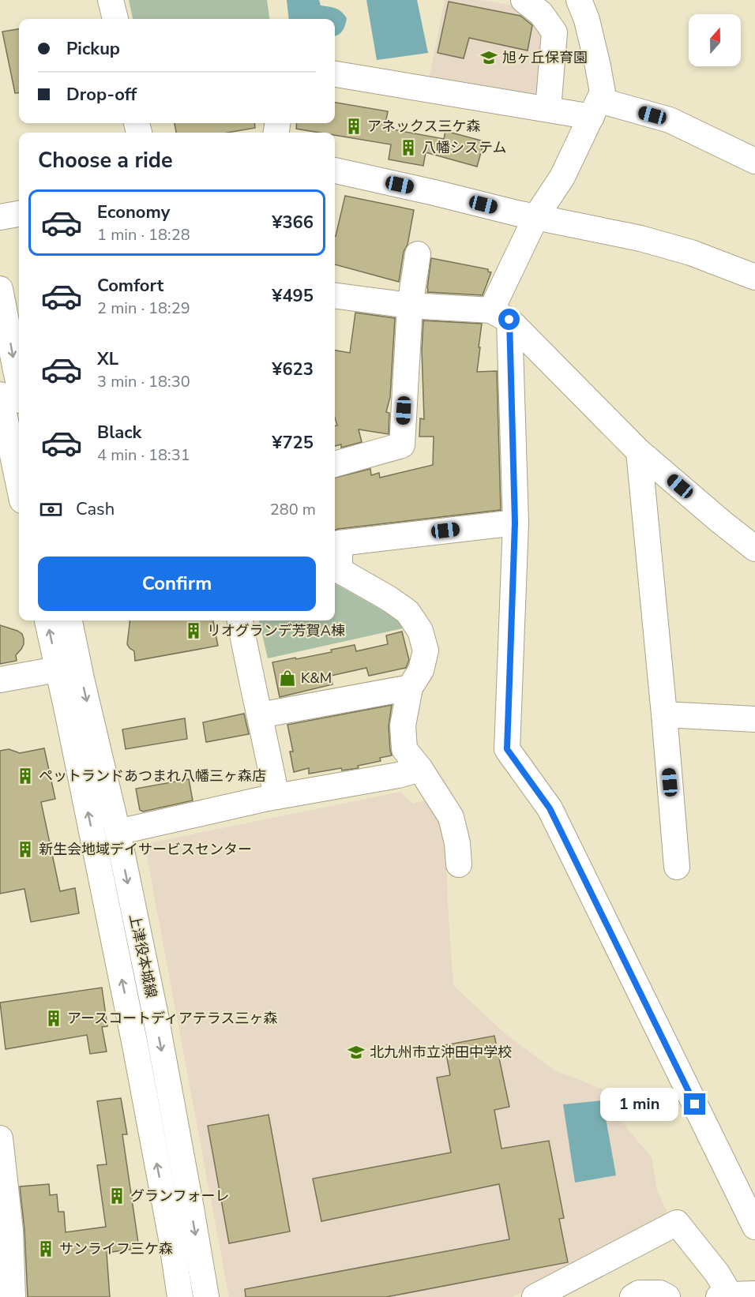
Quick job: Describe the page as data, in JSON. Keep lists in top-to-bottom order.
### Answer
{
  "streets": {
    "street": ["上津役本城線"]
  },
  "places": {
    "school or university": ["旭ヶ丘保育園", "北九州市立沖田中学校"],
    "building": [
      "アネックス三ケ森",
      "八幡システム",
      "リオグランデ芳賀A棟",
      "ペットランドあつまれ八幡三ヶ森店",
      "新生会地域デイサービスセンター",
      "アースコートディアテラス三ヶ森",
      "グランフォーレ",
      "サンライフ三ケ森"
    ],
    "shop": ["K&M"]
  },
  "north": "top",
  "page": {
    "banner": ["Pickup", "Drop-off"],
    "heading": "Choose a ride",
    "list": [
      {
        "name": "Economy",
        "note": "1 min · 18:28",
        "value": "¥366"
      },
      {
        "name": "Comfort",
        "note": "2 min · 18:29",
        "value": "¥495"
      },
      {
        "name": "XL",
        "note": "3 min · 18:30",
        "value": "¥623"
      },
      {
        "name": "Black",
        "note": "4 min · 18:31",
        "value": "¥725"
      }
    ],
    "pay": ["Cash", "280 m"],
    "buttons": "Confirm",
    "bubble": "1 min"
  }
}
